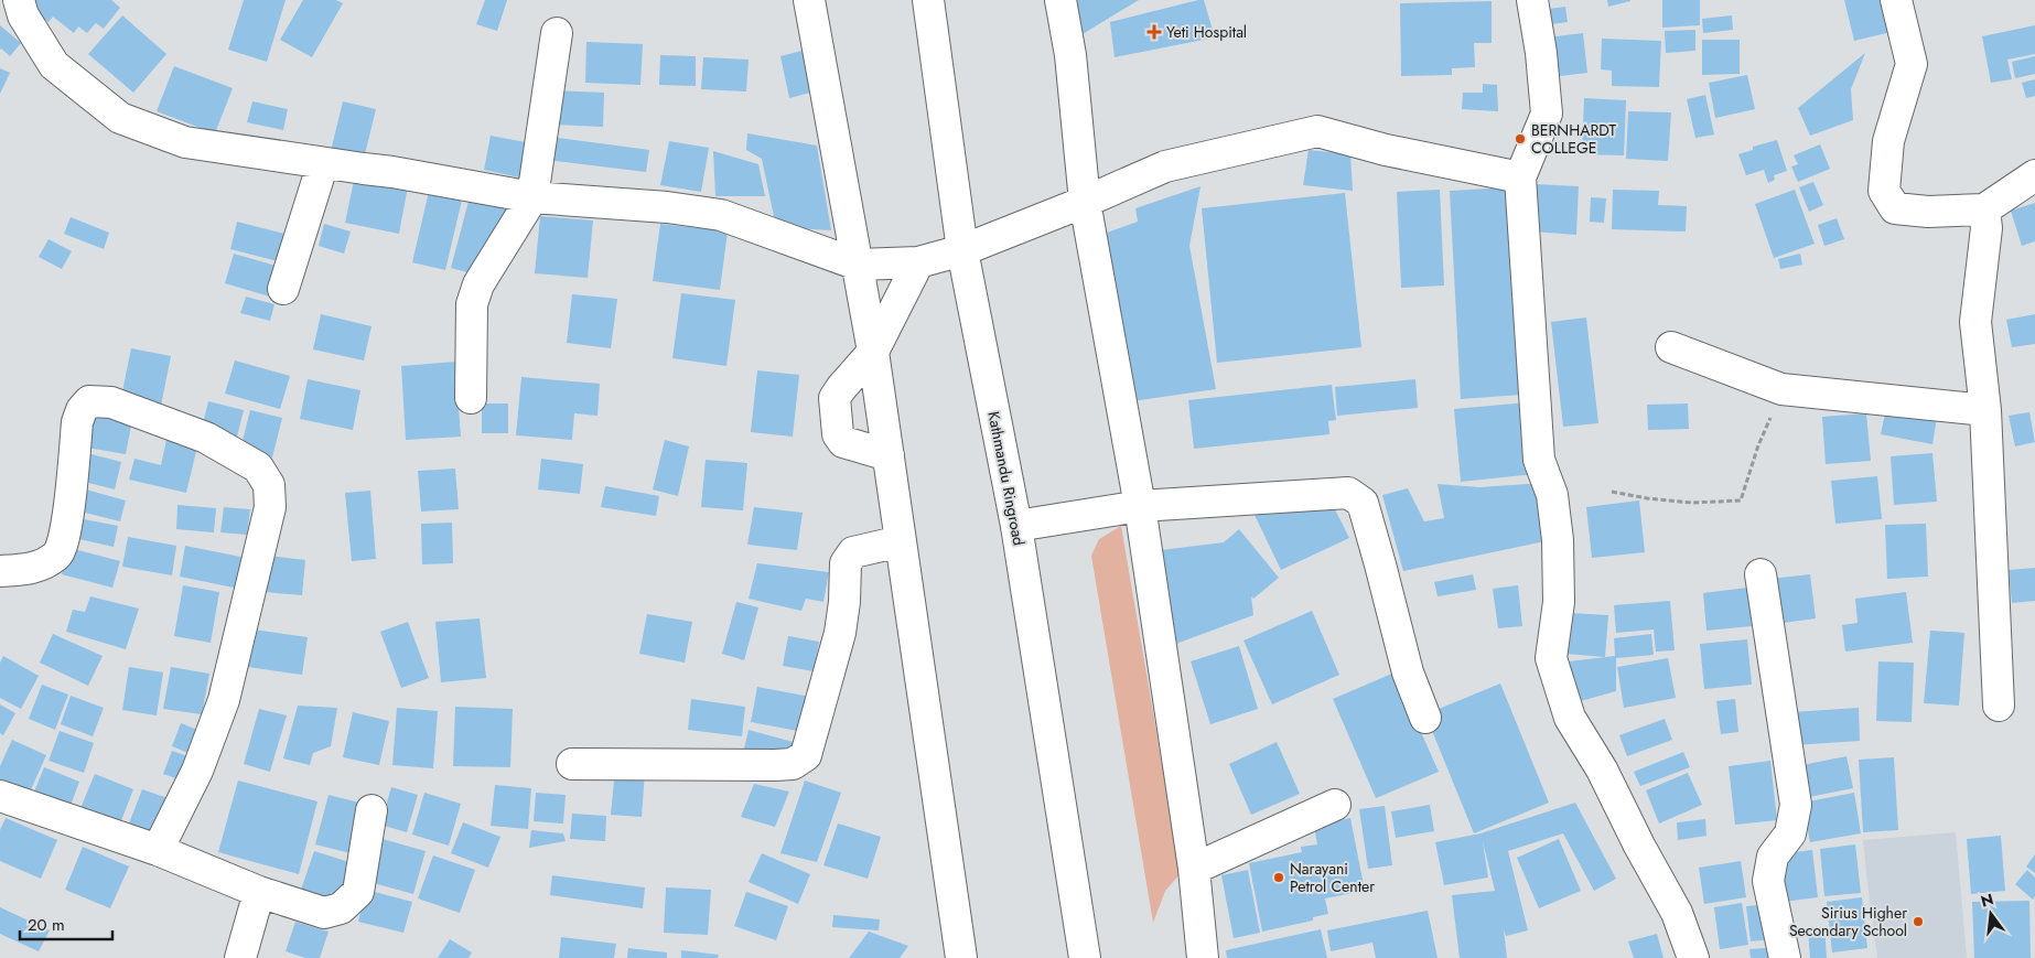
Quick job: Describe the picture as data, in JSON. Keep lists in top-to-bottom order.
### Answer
{
  "streets": {
    "main road": ["Kathmandu Ringroad"]
  },
  "places": {
    "health": ["Yeti Hospital"],
    "other": ["BERNHARDT COLLEGE", "Narayani Petrol Center", "Sirius Higher Secondary School"]
  },
  "scale_bar": "20 m",
  "north": "top"
}
